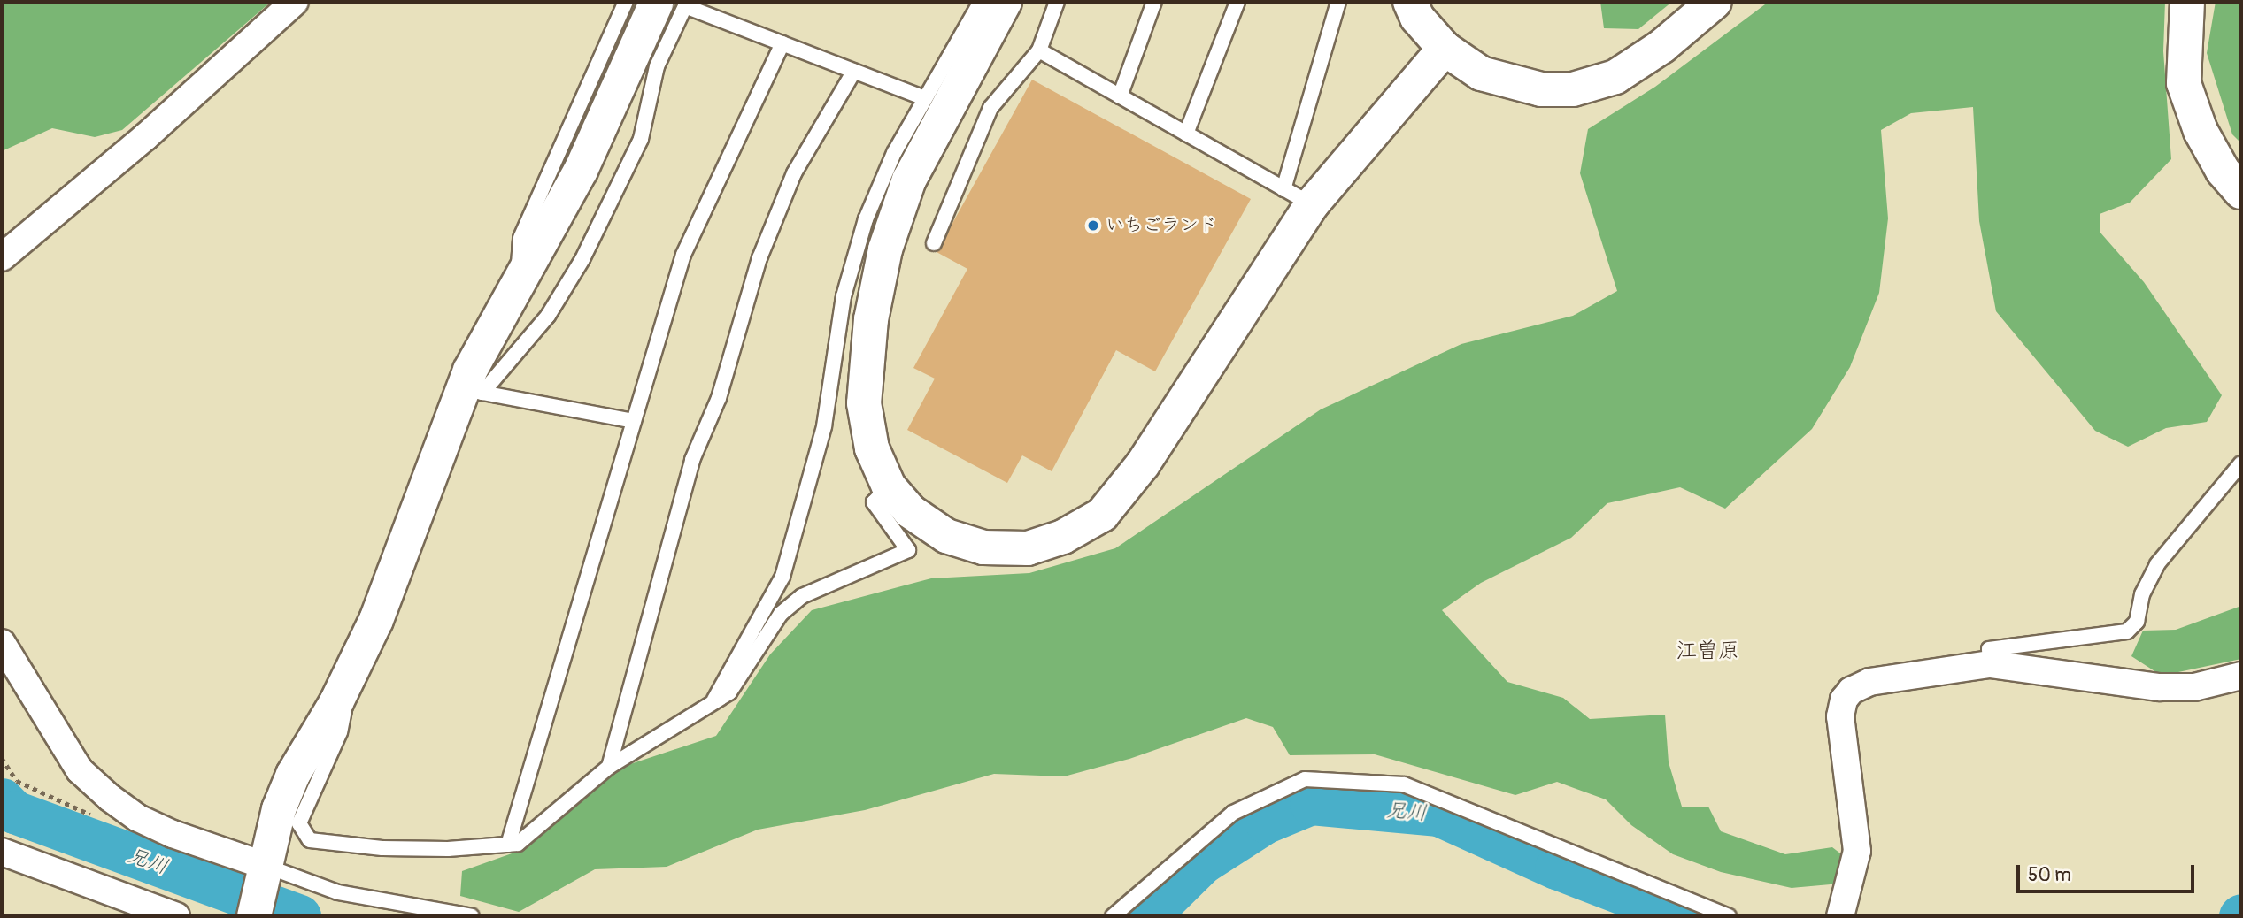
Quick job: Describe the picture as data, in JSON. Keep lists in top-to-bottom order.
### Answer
{
  "districts": ["江曽原"],
  "water": ["兄川"],
  "places": ["いちごランド"],
  "scale_bar": "50 m"
}
